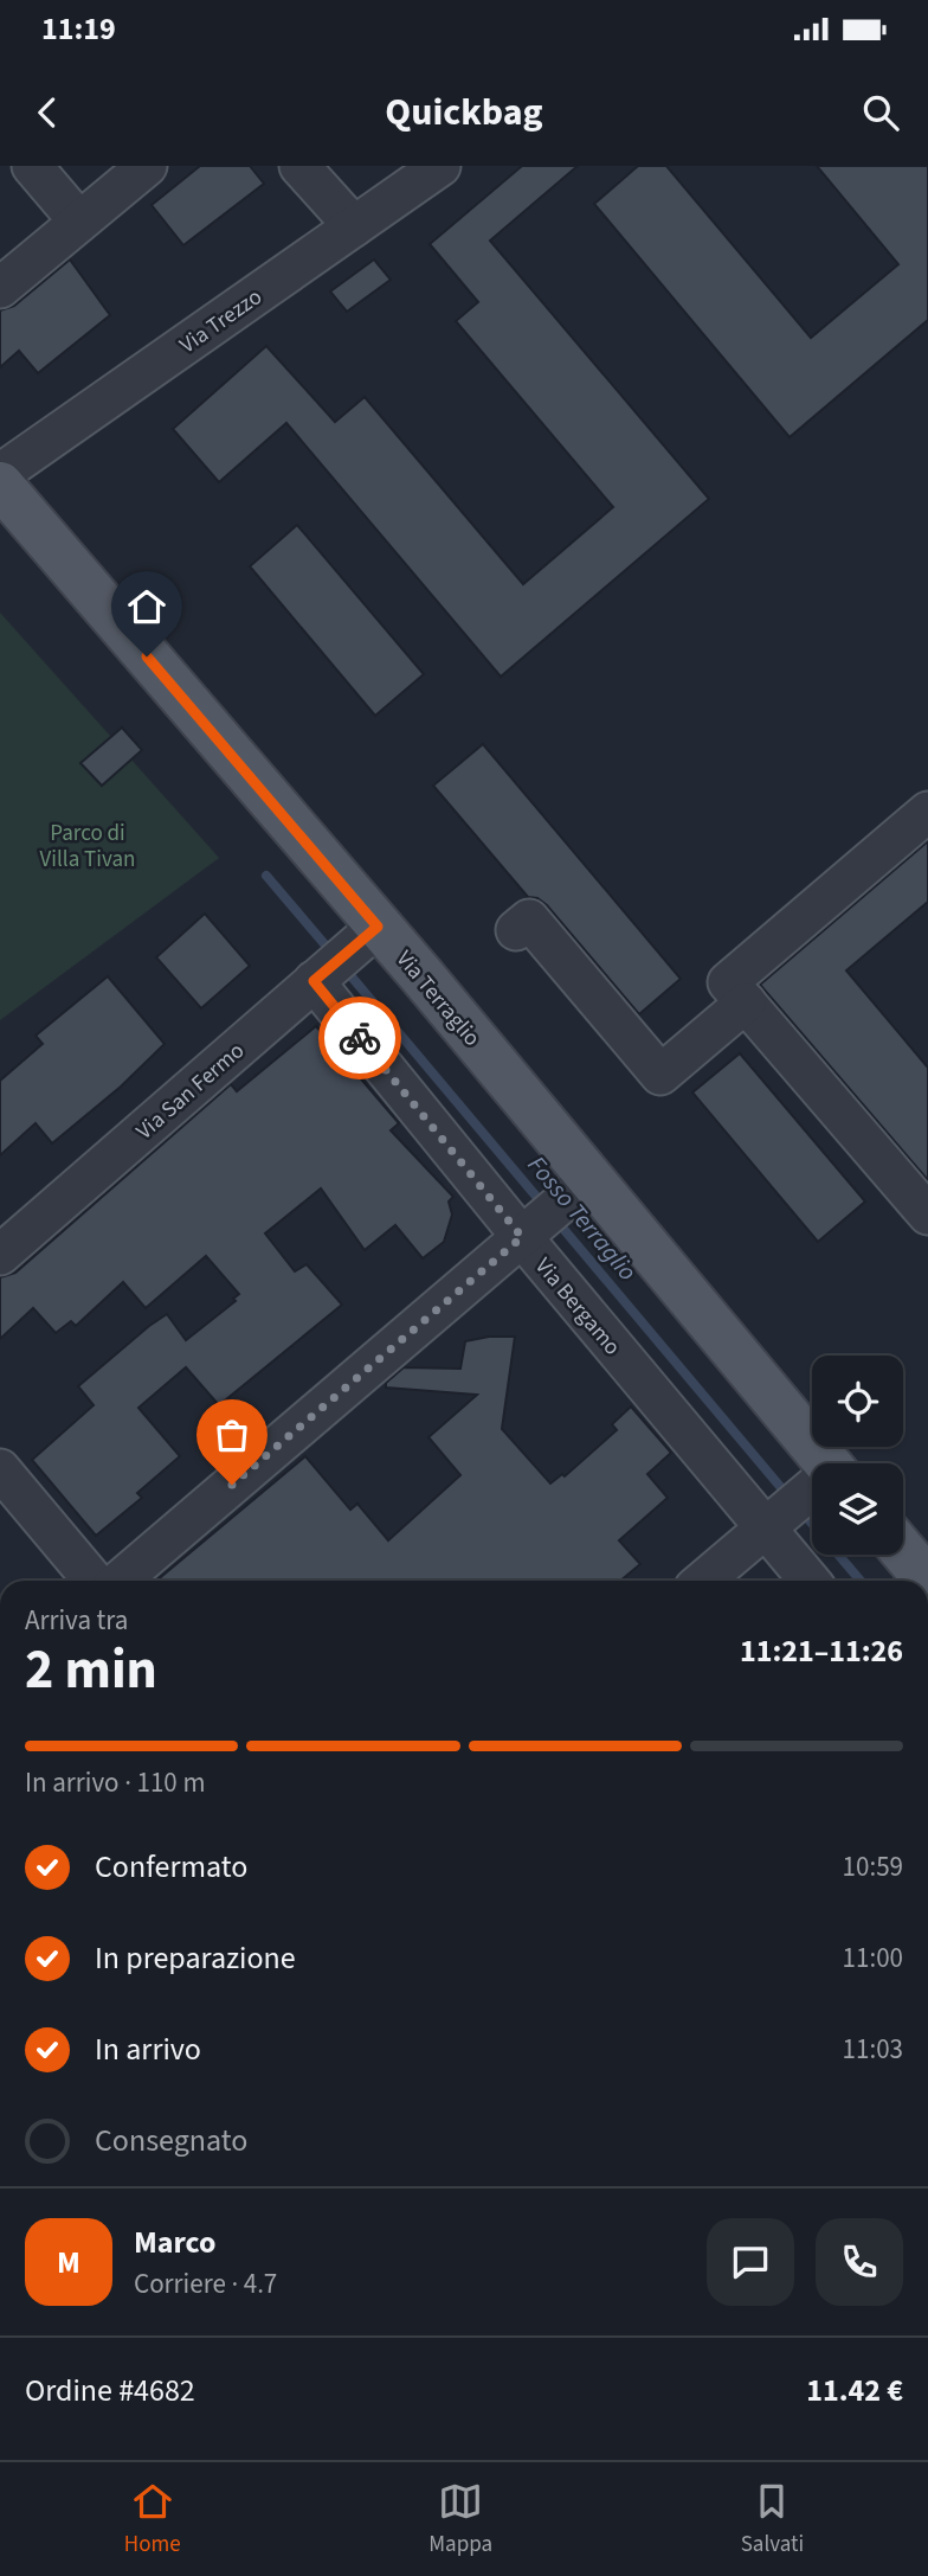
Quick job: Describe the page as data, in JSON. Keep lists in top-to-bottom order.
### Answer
{
  "streets": {
    "main road": ["Via Terraglio"],
    "street": ["Via Trezzo", "Via San Fermo", "Via Bergamo"]
  },
  "crossings": [
    ["Via Terraglio", "Via San Fermo"],
    ["Via Terraglio", "Via Bergamo"],
    ["Via San Fermo", "Via Bergamo"]
  ],
  "water": ["Fosso Terraglio"],
  "parks": ["Parco di Villa Tivan"],
  "page": {
    "status": "11:19",
    "header": "Quickbag",
    "heading": ["2 min", "Arriva tra", "11:21–11:26"],
    "panel": [
      "Marco",
      "Corriere · 4.7",
      "Ordine #4682",
      "11.42 €"
    ],
    "bar": "In arrivo · 110 m",
    "list": [
      ["Confermato", "10:59"],
      ["In preparazione", "11:00"],
      ["In arrivo", "11:03"],
      "Consegnato"
    ],
    "round": "M",
    "tabs": ["Home", "Mappa", "Salvati"]
  }
}
